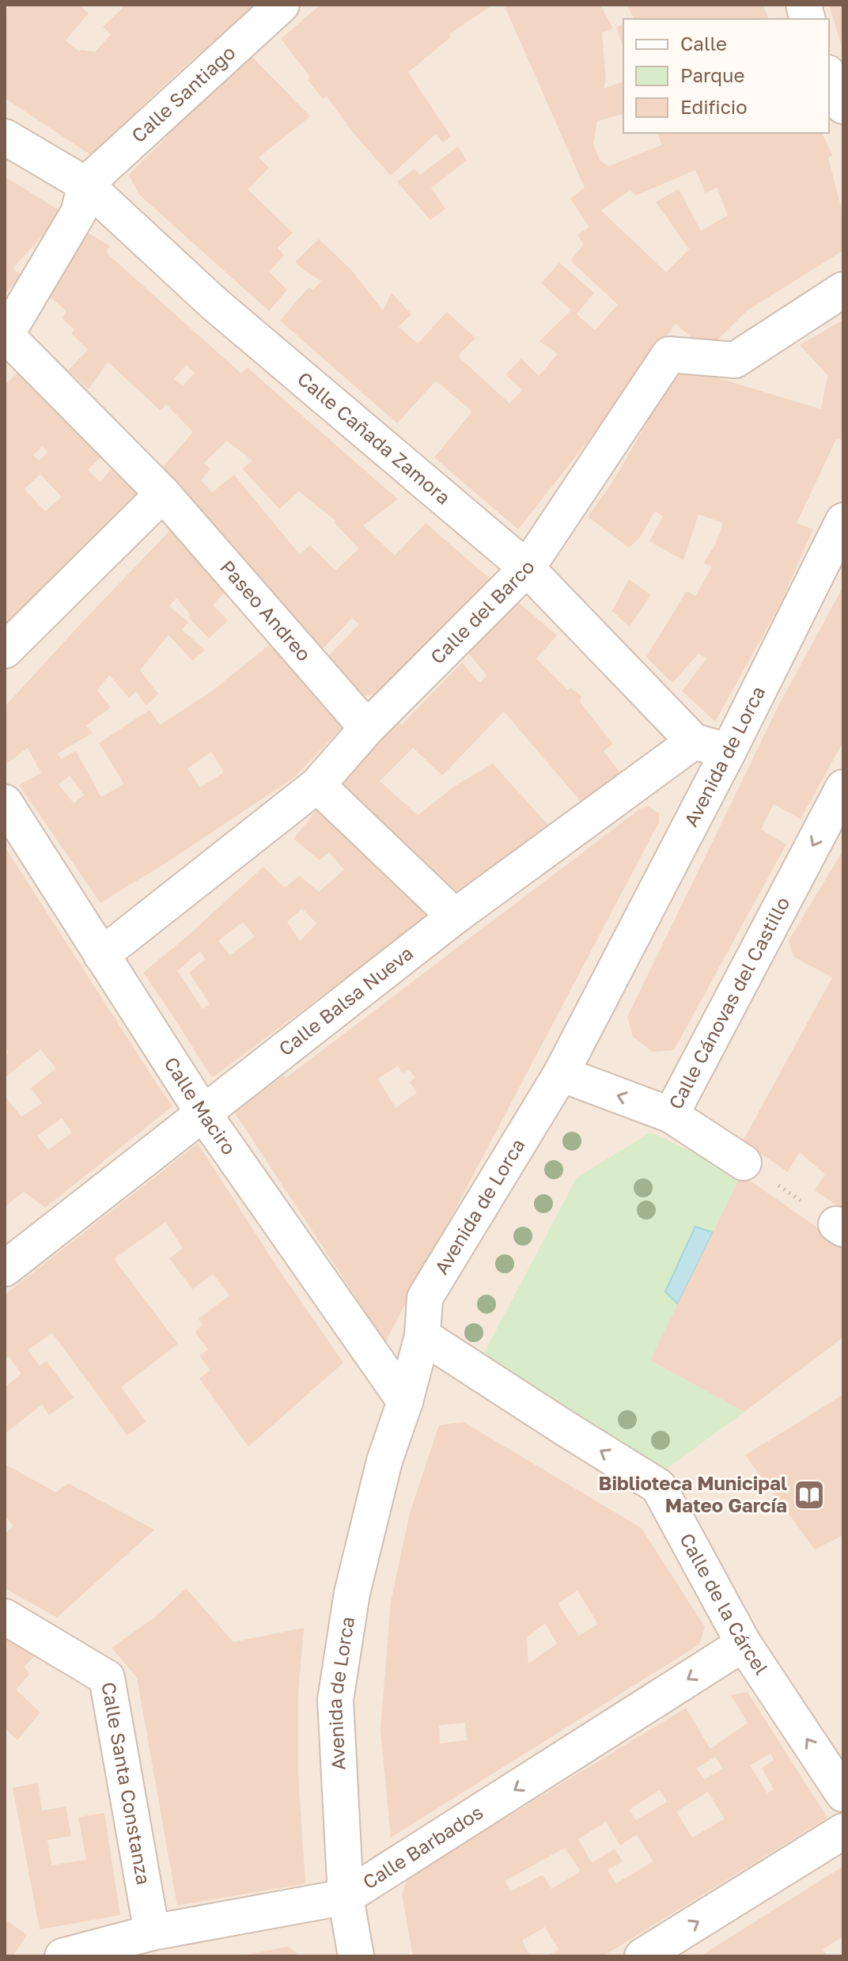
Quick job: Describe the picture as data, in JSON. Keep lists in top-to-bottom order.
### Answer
{
  "streets": {
    "street": [
      "Calle Santiago",
      "Calle Cañada Zamora",
      "Paseo Andreo",
      "Calle del Barco",
      "Avenida de Lorca",
      "Calle Balsa Nueva",
      "Calle Cánovas del Castillo",
      "Calle Maciro",
      "Calle de la Cárcel",
      "Calle Santa Constanza",
      "Calle Barbados"
    ]
  },
  "crossings": [
    ["Calle Santiago", "Calle Cañada Zamora"],
    ["Calle Cañada Zamora", "Calle del Barco"],
    ["Calle Cañada Zamora", "Calle Balsa Nueva"],
    ["Paseo Andreo", "Calle del Barco"],
    ["Calle del Barco", "Calle Maciro"],
    ["Avenida de Lorca", "Calle Cánovas del Castillo"],
    ["Avenida de Lorca", "Calle Maciro"],
    ["Avenida de Lorca", "Calle de la Cárcel"],
    ["Avenida de Lorca", "Calle Barbados"],
    ["Calle Balsa Nueva", "Calle Maciro"],
    ["Calle de la Cárcel", "Calle Barbados"],
    ["Calle Santa Constanza", "Calle Barbados"]
  ],
  "one_way": ["Calle Cánovas del Castillo", "Calle de la Cárcel"],
  "places": {
    "library": ["Biblioteca Municipal Mateo García"]
  },
  "legend": ["Calle", "Parque", "Edificio"]
}
